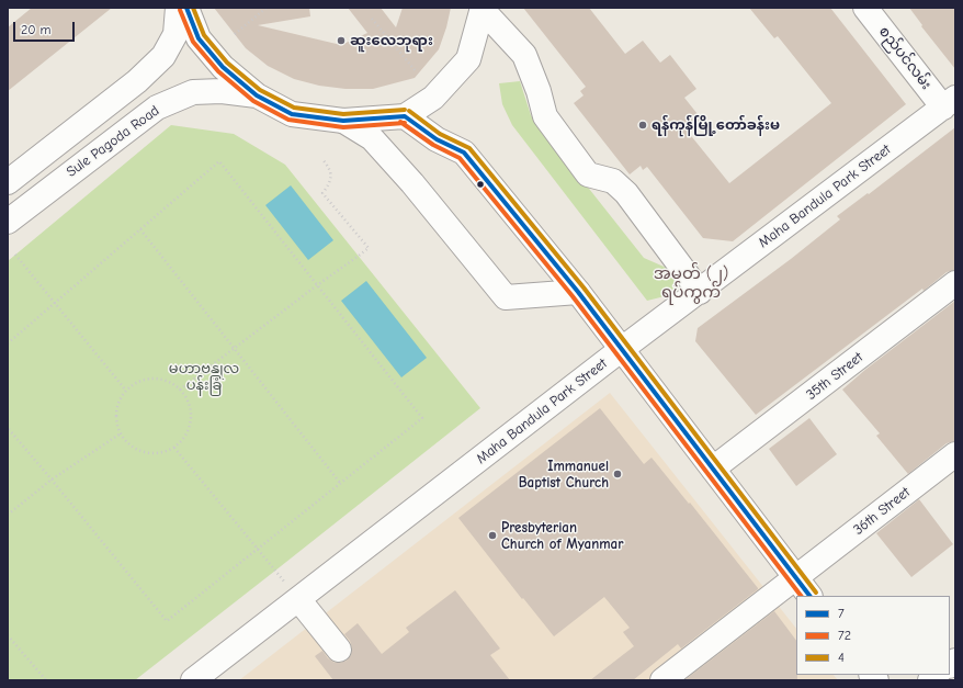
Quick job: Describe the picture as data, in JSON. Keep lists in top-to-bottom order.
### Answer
{
  "streets": {
    "main road": [
      "စည်ပင်လမ်း",
      "Sule Pagoda Road",
      "Maha Bandula Park Street",
      "35th Street",
      "36th Street"
    ]
  },
  "crossings": [
    ["စည်ပင်လမ်း", "Maha Bandula Park Street"]
  ],
  "districts": ["အမှတ် (၂) ရပ်ကွက်"],
  "parks": ["မဟာဗန္ဓုလ ပန်းခြံ"],
  "places": [
    "ဆူးလေဘုရား",
    "ရန်ကုန်မြို့တော်ခန်းမ",
    "Immanuel Baptist Church",
    "Presbyterian Church of Myanmar"
  ],
  "lines": ["transit line 7", "transit line 4", "transit line 72"],
  "legend": ["7", "72", "4"],
  "scale_bar": "20 m"
}
